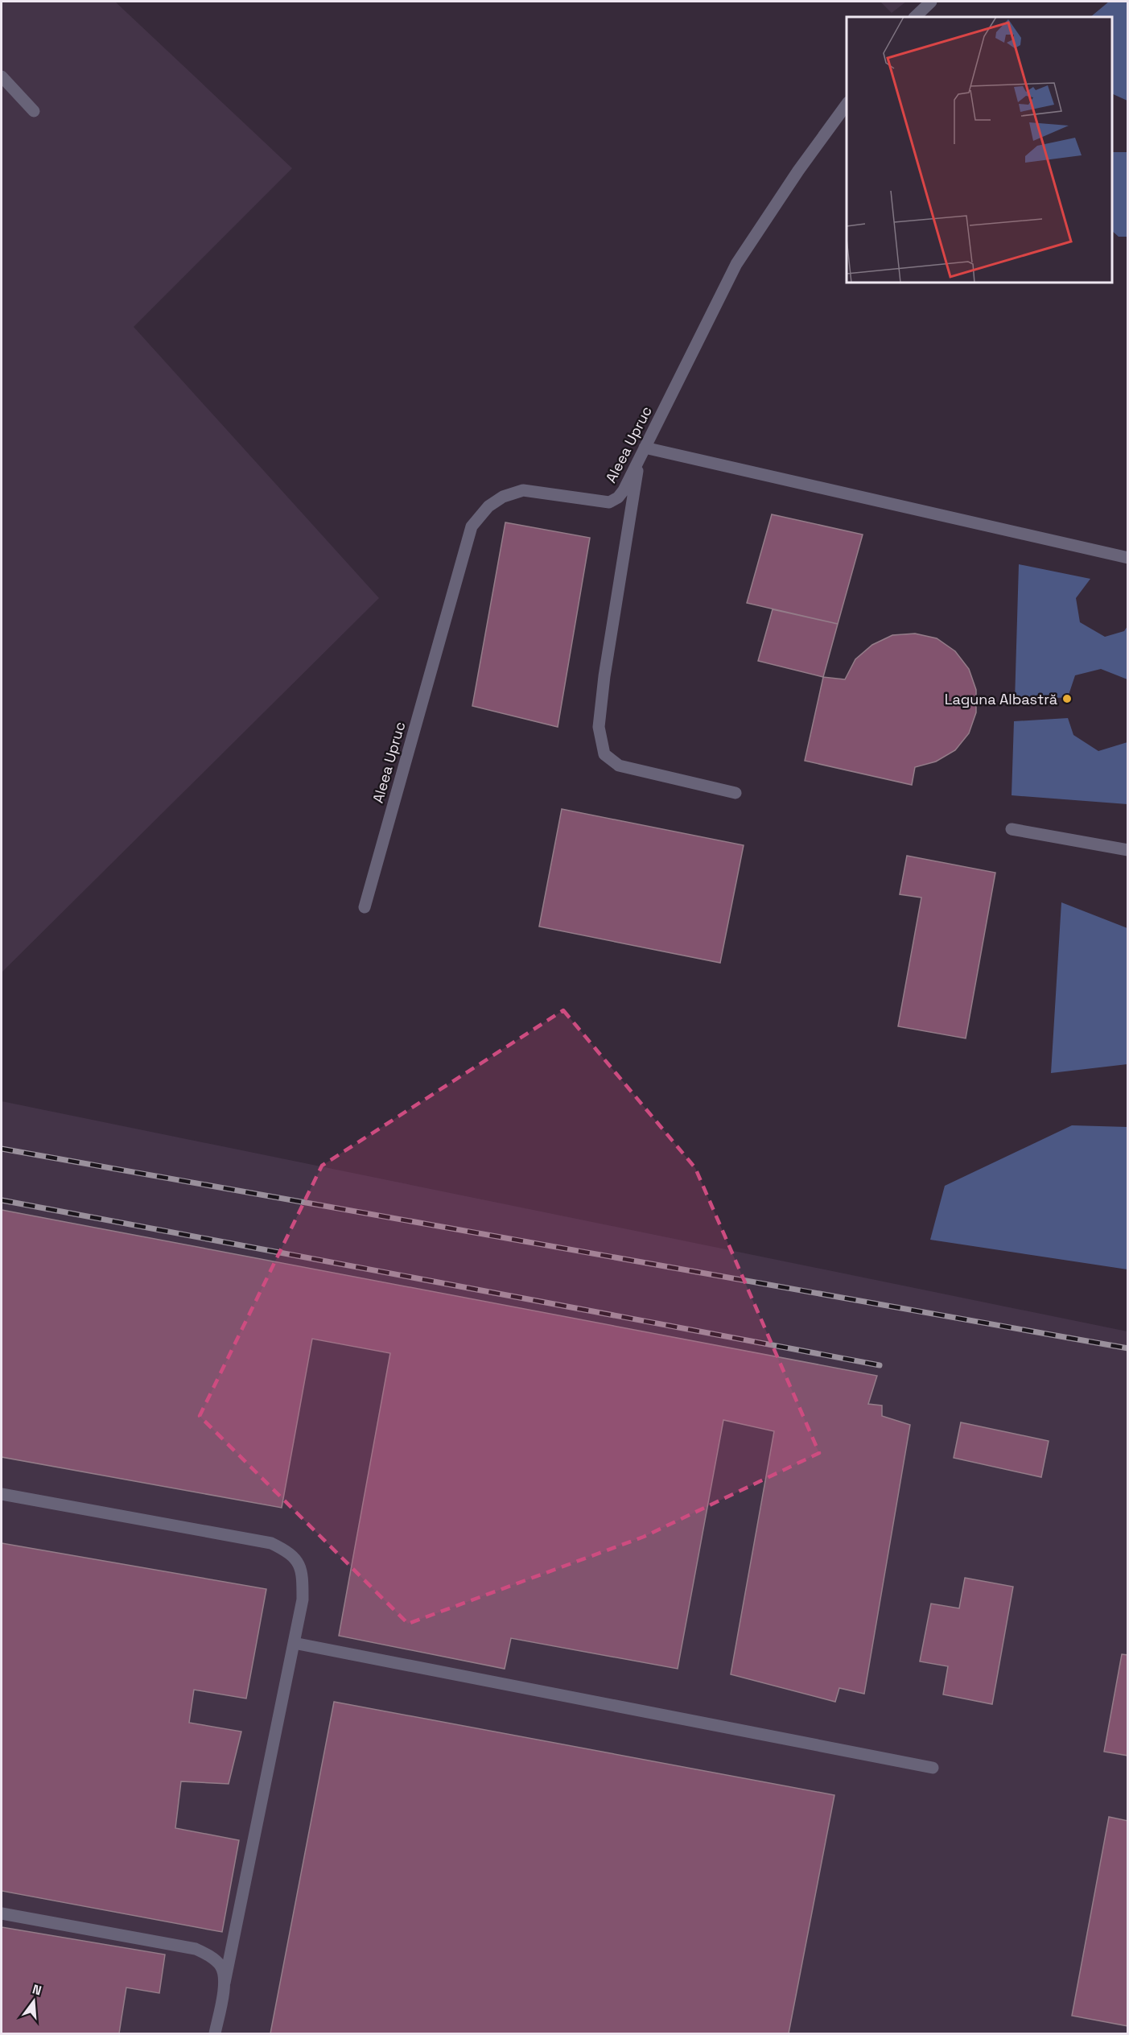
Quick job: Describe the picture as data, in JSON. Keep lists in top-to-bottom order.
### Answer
{
  "streets": {
    "street": ["Aleea Upruc"]
  },
  "places": ["Laguna Albastră"],
  "north": "top"
}
